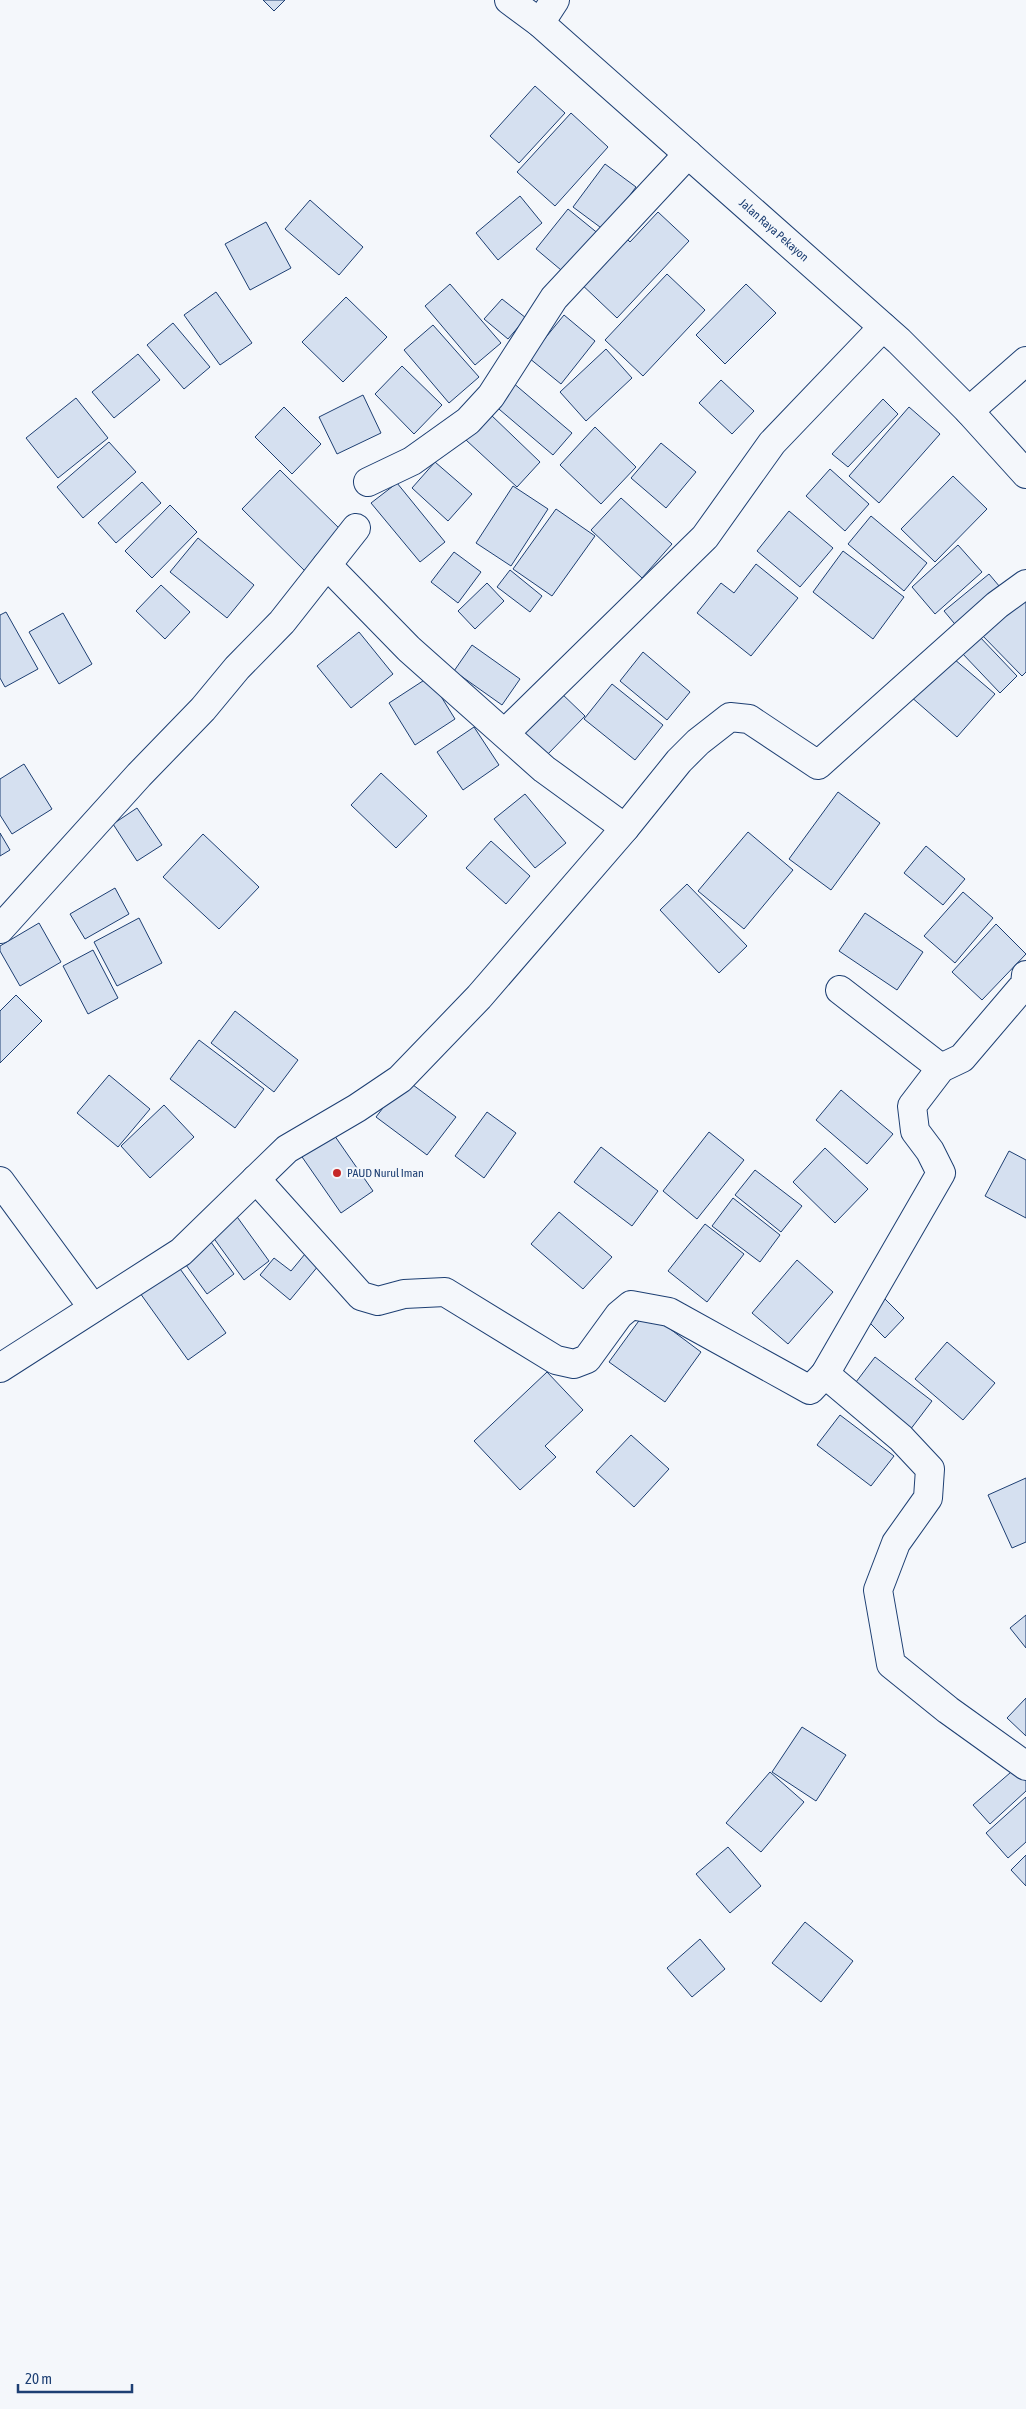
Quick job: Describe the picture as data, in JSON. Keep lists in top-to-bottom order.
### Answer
{
  "streets": {
    "street": ["Jalan Raya Pekayon"]
  },
  "places": ["PAUD Nurul Iman"],
  "scale_bar": "20 m"
}
